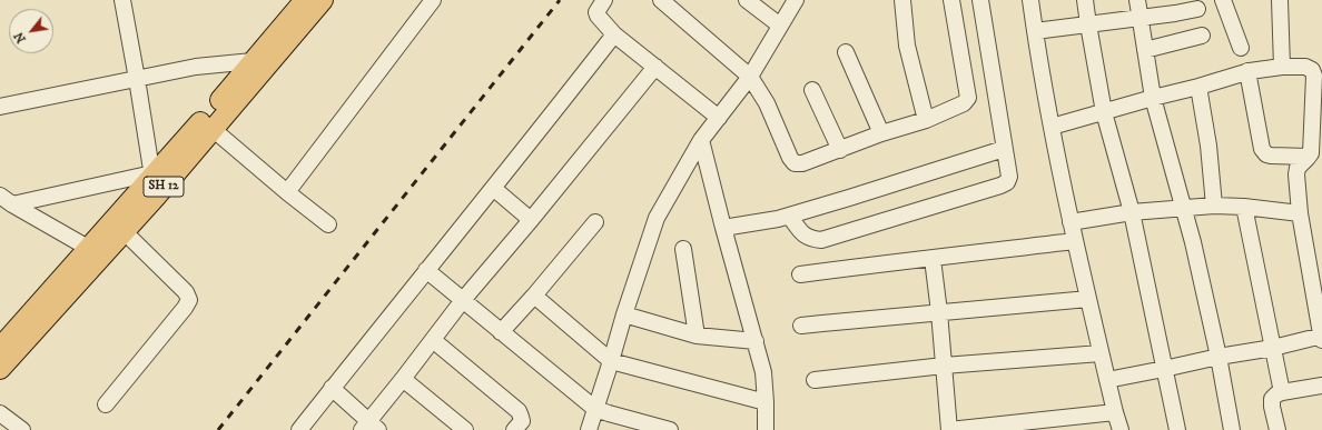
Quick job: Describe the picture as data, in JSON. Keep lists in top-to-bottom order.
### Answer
{
  "streets": {
    "main road": ["SH 12"]
  },
  "north": "bottom left"
}
